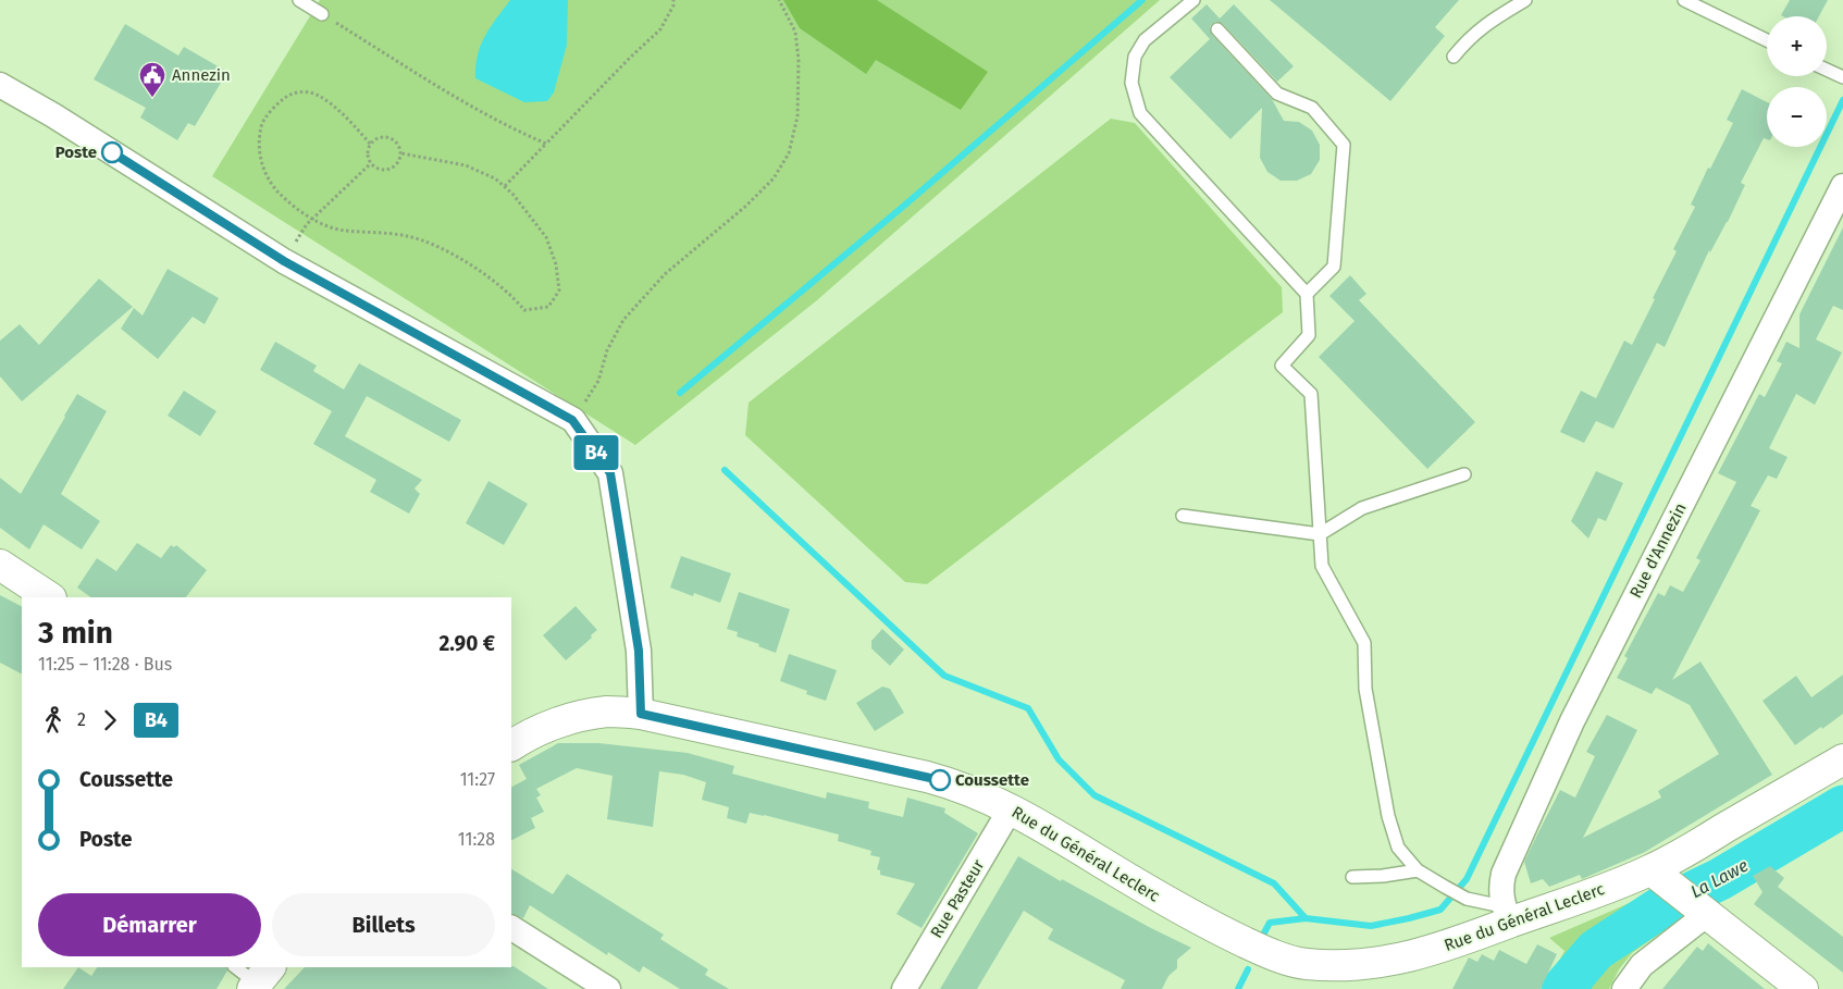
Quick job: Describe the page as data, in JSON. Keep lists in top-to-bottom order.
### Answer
{
  "streets": {
    "street": ["Rue d'Annezin", "Rue du Général Leclerc", "Rue Pasteur"]
  },
  "crossings": [
    ["Rue d'Annezin", "Rue du Général Leclerc"],
    ["Rue du Général Leclerc", "Rue Pasteur"]
  ],
  "water": ["La Lawe"],
  "places": {
    "public building": ["Annezin"],
    "other": ["Poste", "Coussette"]
  },
  "lines": ["bus line B4"],
  "page": {
    "on_map": "B4",
    "map_buttons": ["+", "−"],
    "heading": ["3 min", "11:25 – 11:28 · Bus", "2.90 €"],
    "legs": ["2", "B4"],
    "list": [
      {
        "name": "Coussette",
        "value": "11:27"
      },
      {
        "name": "Poste",
        "value": "11:28"
      }
    ],
    "buttons": ["Démarrer", "Billets"]
  }
}
